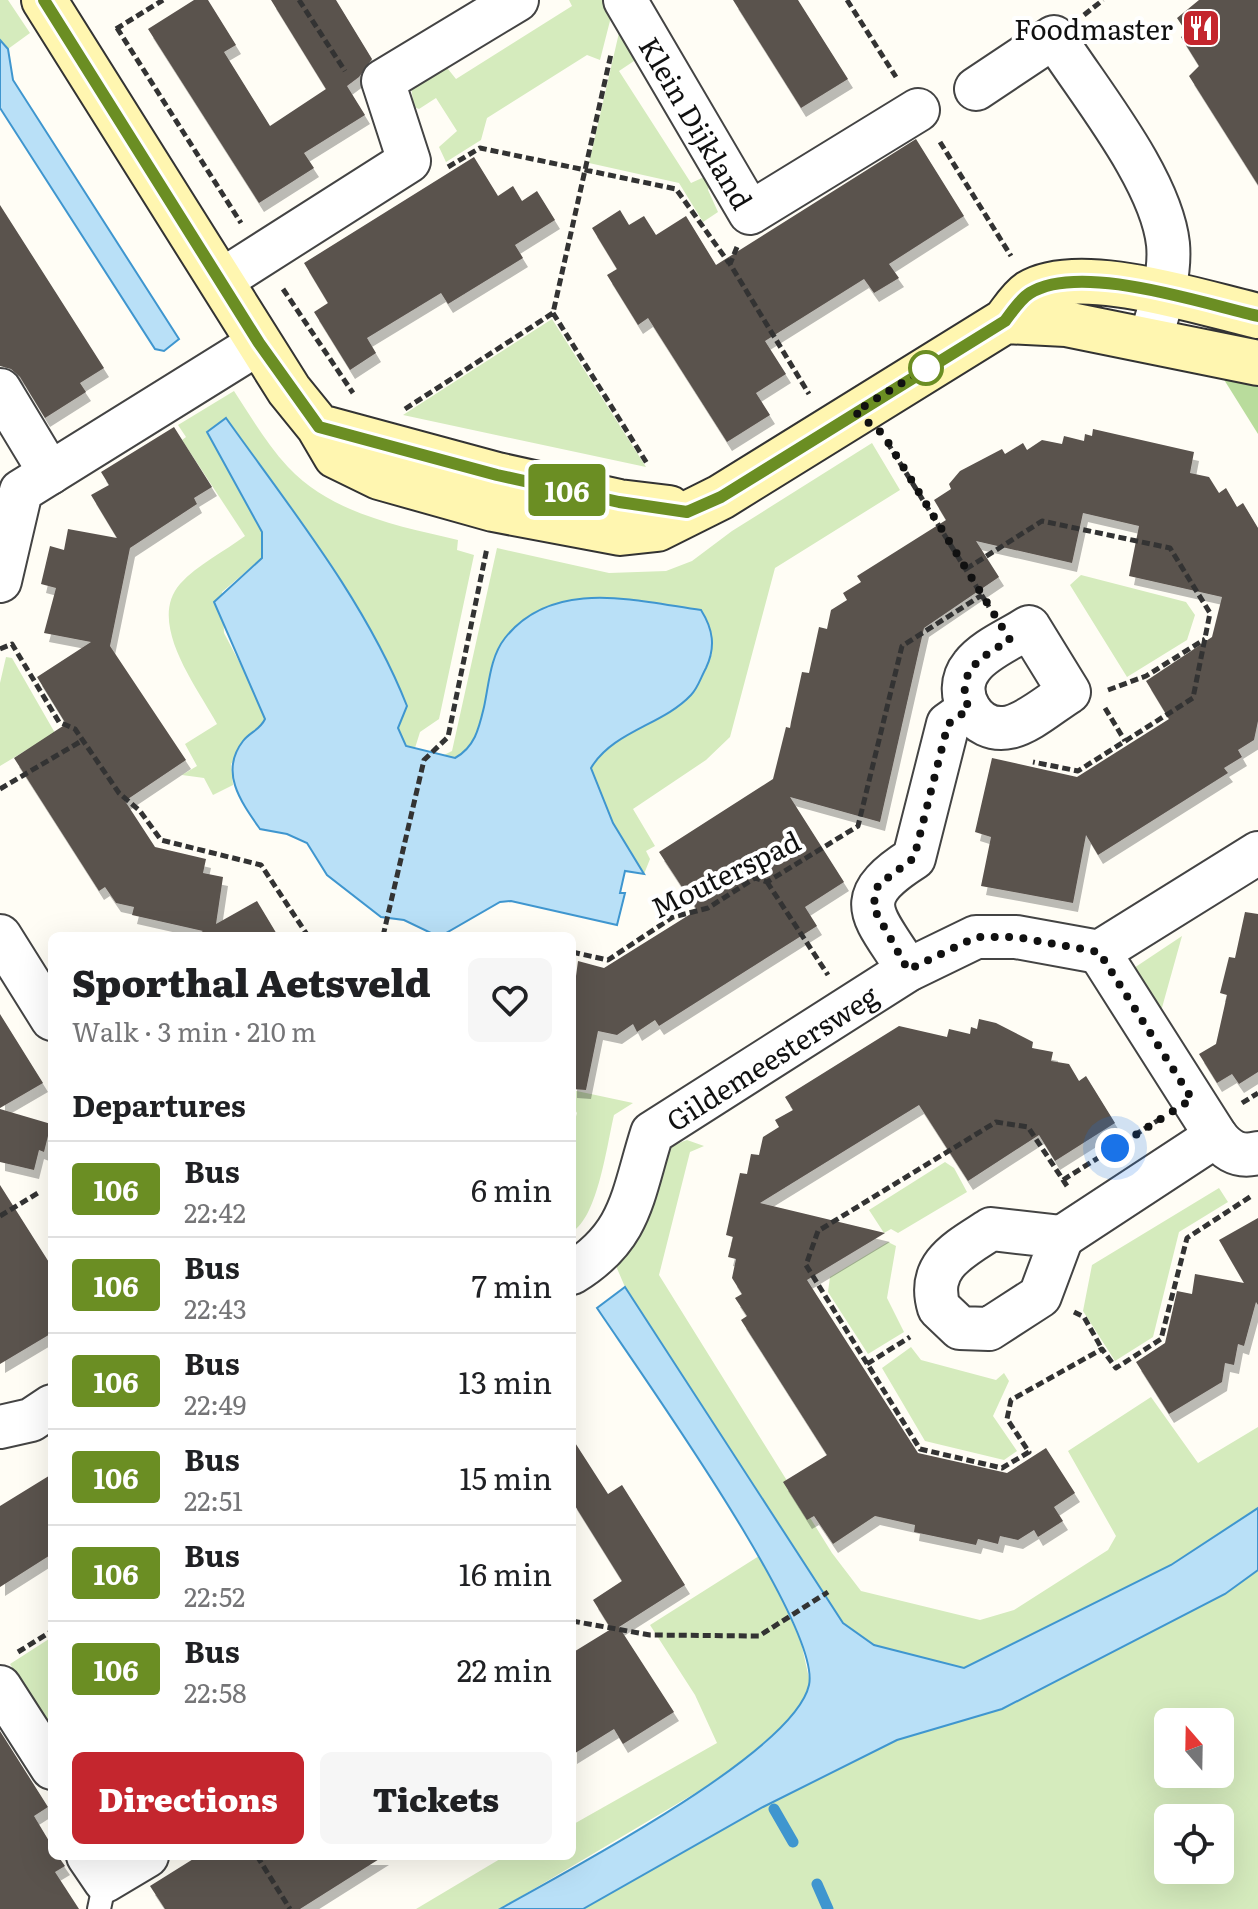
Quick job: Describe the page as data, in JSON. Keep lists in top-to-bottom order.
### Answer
{
  "streets": {
    "street": ["Klein Dijkland", "Gildemeestersweg"],
    "path": ["Mouterspad"]
  },
  "places": {
    "restaurant": ["Foodmaster"]
  },
  "lines": ["bus line 106"],
  "north": "top",
  "page": {
    "on_map": "106",
    "heading": [
      ["Sporthal Aetsveld", "Walk · 3 min · 210 m"],
      "Departures"
    ],
    "list": [
      {
        "mark": "106",
        "name": "Bus",
        "note": "22:42",
        "value": "6 min"
      },
      {
        "mark": "106",
        "name": "Bus",
        "note": "22:43",
        "value": "7 min"
      },
      {
        "mark": "106",
        "name": "Bus",
        "note": "22:49",
        "value": "13 min"
      },
      {
        "mark": "106",
        "name": "Bus",
        "note": "22:51",
        "value": "15 min"
      },
      {
        "mark": "106",
        "name": "Bus",
        "note": "22:52",
        "value": "16 min"
      },
      {
        "mark": "106",
        "name": "Bus",
        "note": "22:58",
        "value": "22 min"
      }
    ],
    "buttons": ["Directions", "Tickets"]
  }
}
